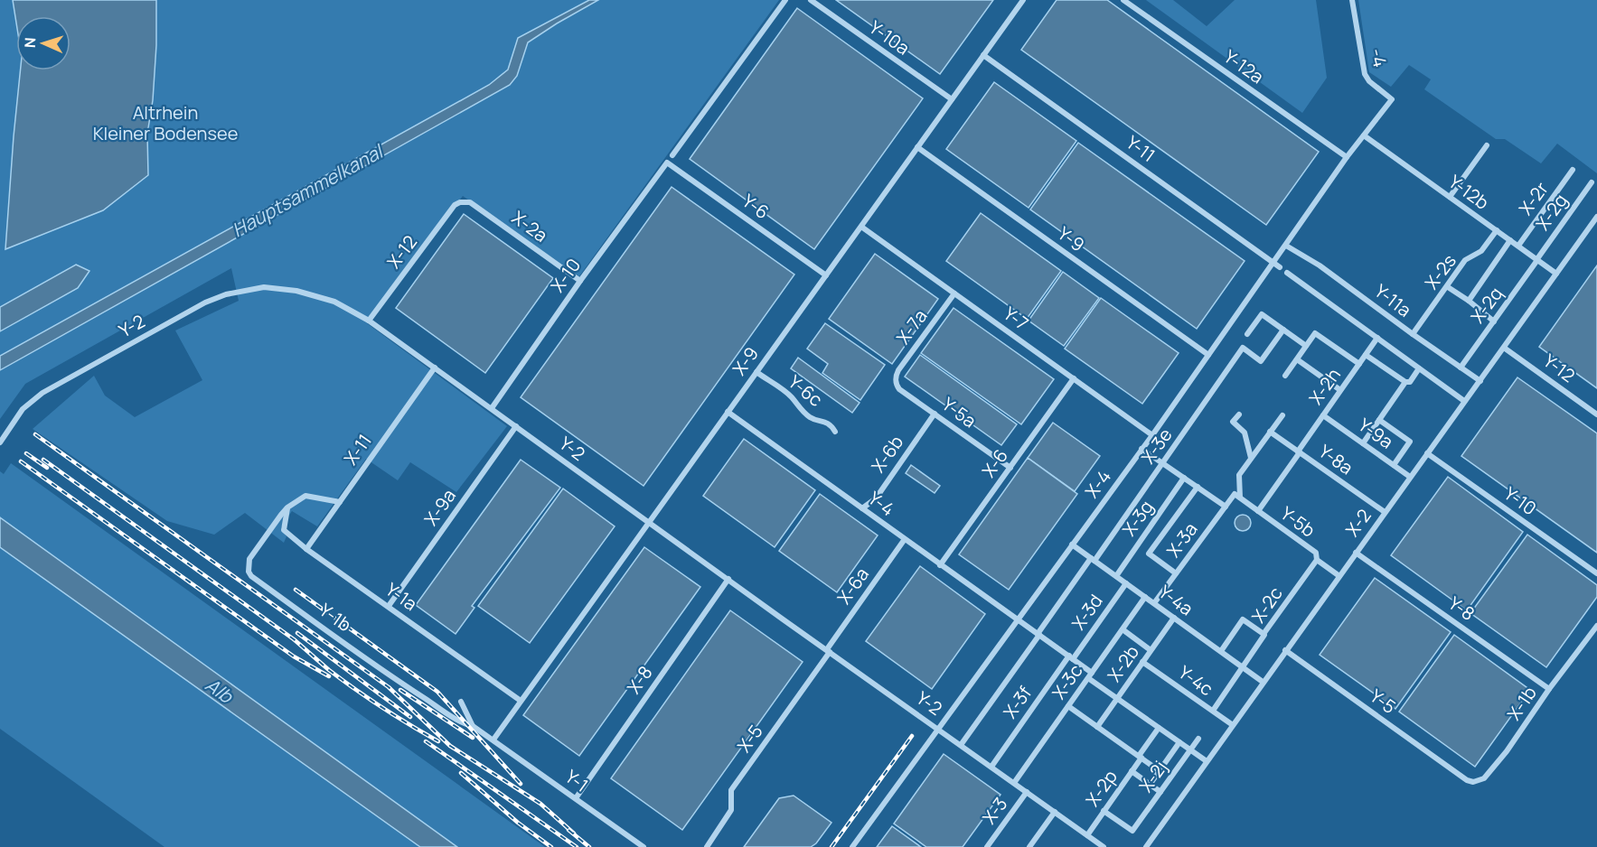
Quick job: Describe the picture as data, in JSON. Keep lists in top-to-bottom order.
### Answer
{
  "streets": {
    "street": [
      "Y-10a",
      "-4",
      "Y-12a",
      "Y-11",
      "Y-12b",
      "X-2r",
      "Y-6",
      "X-2g",
      "X-2a",
      "Y-9",
      "X-12",
      "X-2s",
      "X-10",
      "Y-11a",
      "X-2q",
      "Y-7",
      "Y-2",
      "X-7a",
      "X-9",
      "Y-12",
      "X-2h",
      "Y-6c",
      "Y-5a",
      "Y-9a",
      "X-3e",
      "X-11",
      "X-6b",
      "Y-8a",
      "X-6",
      "X-4",
      "Y-10",
      "Y-4",
      "X-9a",
      "X-3g",
      "Y-5b",
      "X-2",
      "X-3a",
      "X-6a",
      "Y-1a",
      "Y-4a",
      "X-2c",
      "Y-8",
      "X-3d",
      "Y-1b",
      "X-2b",
      "X-8",
      "Y-4c",
      "X-3c",
      "Y-5",
      "X-3f",
      "X-1b",
      "X-5",
      "X-2j",
      "Y-1",
      "X-2p",
      "X-3"
    ]
  },
  "crossings": [
    ["Y-10a", "X-9"],
    ["-4", "Y-12b"],
    ["-4", "X-4"],
    ["Y-12a", "X-4"],
    ["Y-11", "X-9"],
    ["Y-11", "X-4"],
    ["Y-12b", "X-2r"],
    ["Y-12b", "X-2g"],
    ["Y-12b", "X-2s"],
    ["Y-12b", "X-2q"],
    ["Y-12b", "X-4"],
    ["Y-12b", "X-2"],
    ["Y-6", "X-10"],
    ["Y-6", "X-9"],
    ["X-2g", "X-2q"],
    ["X-2a", "X-12"],
    ["X-2a", "X-10"],
    ["Y-9", "X-9"],
    ["Y-9", "X-4"],
    ["X-12", "Y-2"],
    ["X-2s", "Y-11a"],
    ["X-10", "Y-2"],
    ["Y-11a", "X-2q"],
    ["Y-11a", "X-4"],
    ["Y-11a", "X-2"],
    ["Y-7", "X-7a"],
    ["Y-7", "X-9"],
    ["Y-7", "X-6"],
    ["Y-7", "X-4"],
    ["Y-2", "X-9"],
    ["Y-2", "X-3e"],
    ["Y-2", "X-11"],
    ["Y-2", "X-4"],
    ["Y-2", "X-9a"],
    ["Y-2", "X-6a"],
    ["Y-2", "X-8"],
    ["Y-2", "X-3c"],
    ["Y-2", "X-3f"],
    ["Y-2", "X-5"],
    ["Y-2", "X-2p"],
    ["Y-2", "X-3"],
    ["X-7a", "Y-5a"],
    ["X-9", "Y-6c"],
    ["X-9", "Y-4"],
    ["X-9", "Y-1a"],
    ["X-9", "Y-1b"],
    ["X-9", "Y-1"],
    ["Y-12", "X-2"],
    ["X-2h", "Y-9a"],
    ["X-2h", "Y-8a"],
    ["X-2h", "Y-5b"],
    ["Y-5a", "X-6b"],
    ["Y-5a", "X-6"],
    ["Y-9a", "X-2"],
    ["X-3e", "Y-4a"],
    ["X-11", "Y-1a"],
    ["X-6b", "Y-4"],
    ["Y-8a", "X-2"],
    ["X-6", "Y-4"],
    ["X-4", "Y-4"],
    ["X-4", "Y-4a"],
    ["Y-10", "X-2"],
    ["Y-4", "X-6a"],
    ["X-9a", "Y-1a"],
    ["X-3g", "Y-4a"],
    ["Y-5b", "X-2"],
    ["Y-5b", "X-3a"],
    ["Y-5b", "X-2c"],
    ["X-2", "Y-4a"],
    ["X-2", "Y-8"],
    ["X-2", "Y-4c"],
    ["X-2", "Y-5"],
    ["X-3a", "Y-4a"],
    ["X-6a", "X-5"],
    ["Y-1a", "Y-1b"],
    ["Y-4a", "X-2c"],
    ["Y-4a", "X-3d"],
    ["Y-4a", "X-2b"],
    ["Y-4a", "X-3c"],
    ["Y-8", "X-1b"],
    ["X-3d", "X-3f"],
    ["Y-1b", "Y-1"],
    ["X-2b", "Y-4c"],
    ["X-8", "Y-1"],
    ["Y-5", "X-1b"],
    ["X-2j", "X-2p"]
  ],
  "water": ["Hauptsammelkanal", "Alb"],
  "parks": ["Altrhein Kleiner Bodensee"],
  "north": "left"
}
